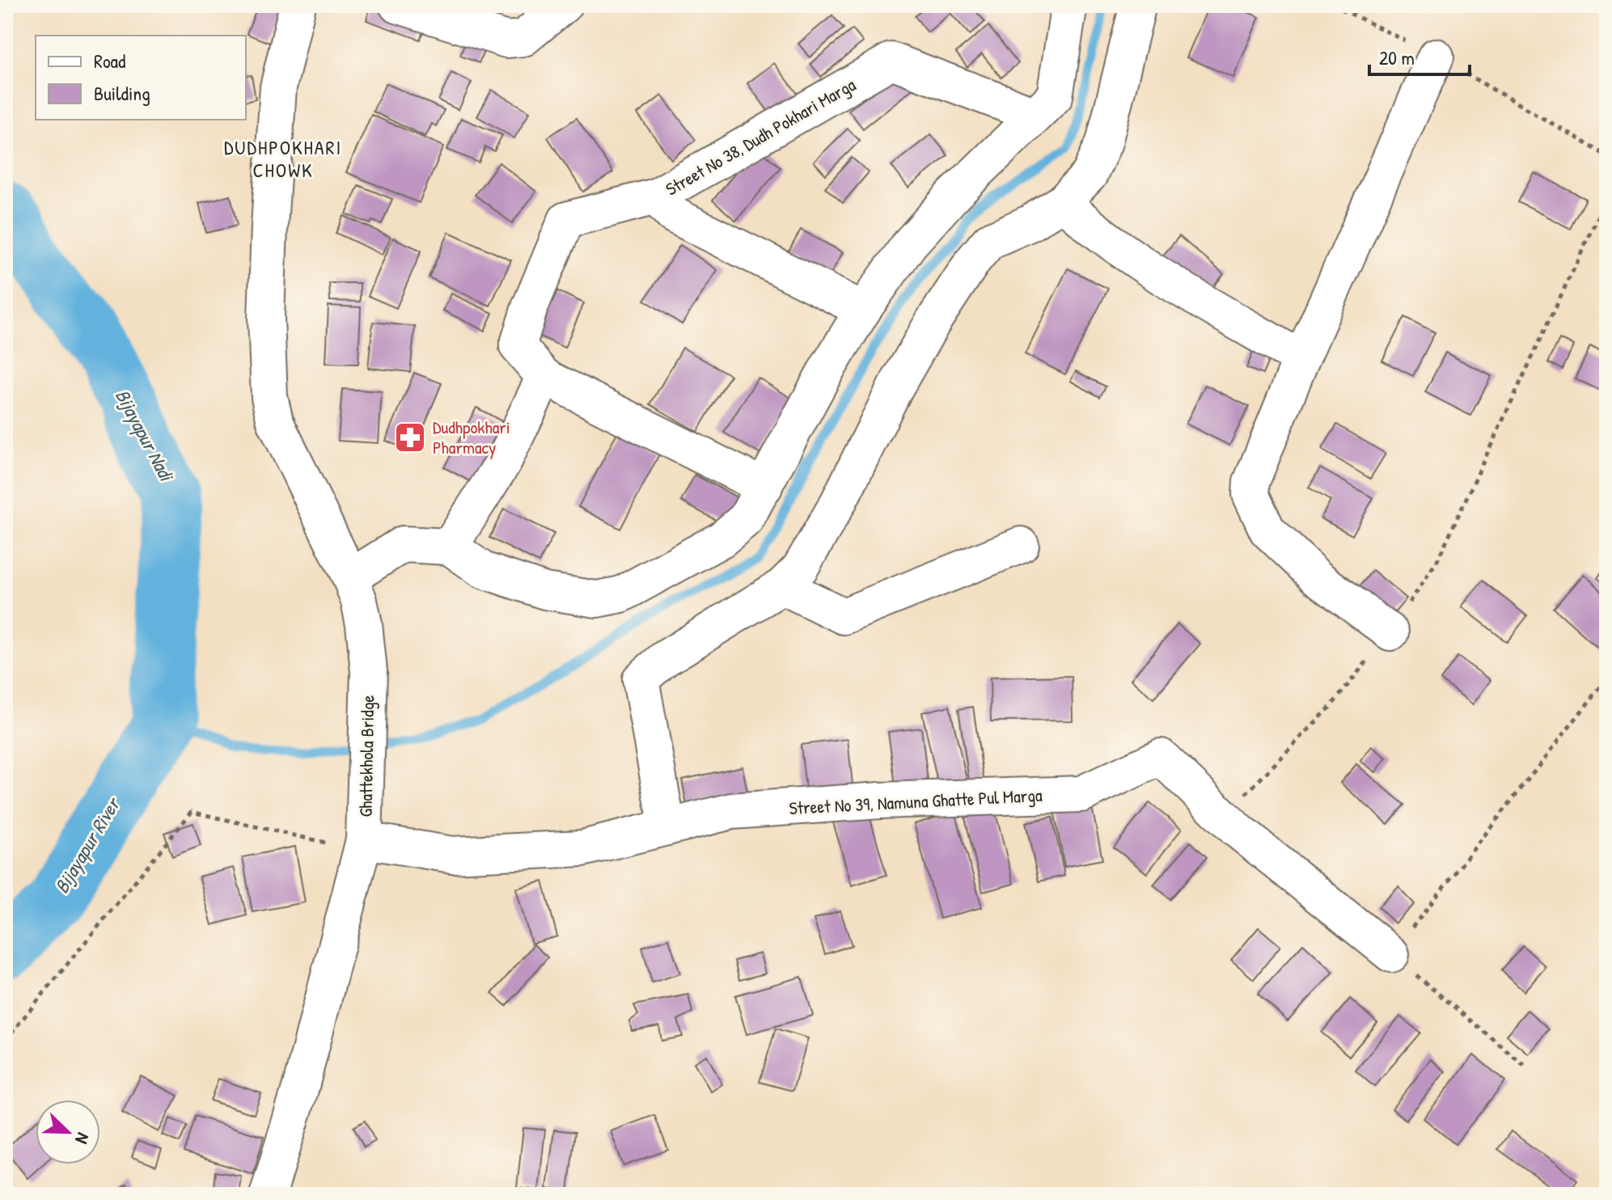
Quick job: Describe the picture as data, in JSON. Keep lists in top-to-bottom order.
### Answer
{
  "streets": {
    "street": ["Street No 38, Dudh Pokhari Marga", "Ghattekhola Bridge", "Street No 39, Namuna Ghatte Pul Marga"]
  },
  "crossings": [
    ["Ghattekhola Bridge", "Street No 39, Namuna Ghatte Pul Marga"]
  ],
  "districts": ["DUDHPOKHARI CHOWK"],
  "water": ["Bijayapur Nadi", "Bijayapur River"],
  "places": {
    "pharmacy": ["Dudhpokhari Pharmacy"]
  },
  "legend": ["Road", "Building"],
  "scale_bar": "20 m",
  "north": "bottom right"
}
